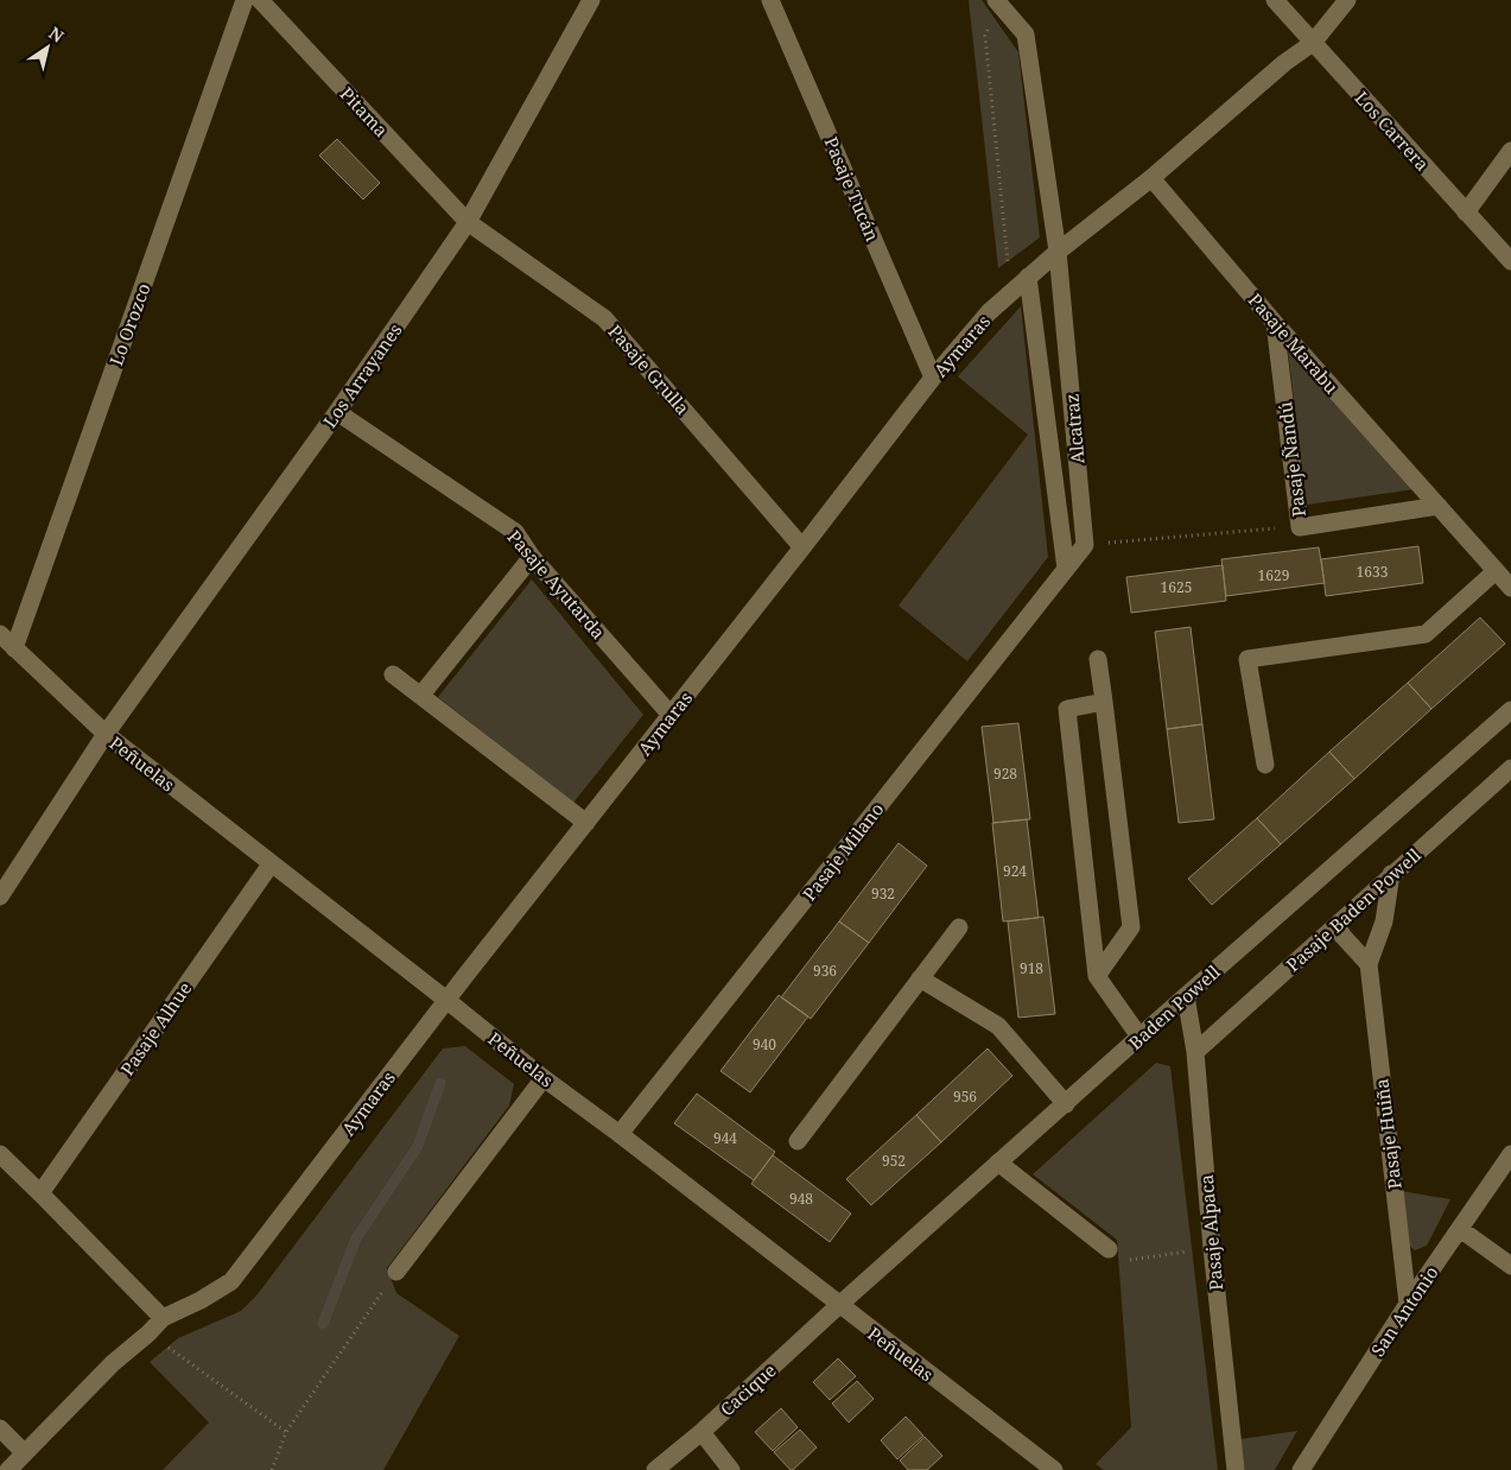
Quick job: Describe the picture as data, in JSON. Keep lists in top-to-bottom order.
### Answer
{
  "streets": {
    "street": [
      "Pitama",
      "Los Carrera",
      "Pasaje Tucán",
      "Lo Orozco",
      "Pasaje Marabu",
      "Aymaras",
      "Pasaje Grulla",
      "Los Arrayanes",
      "Alcatraz",
      "Pasaje Ñandú",
      "Pasaje Ayutarda",
      "Peñuelas",
      "Pasaje Milano",
      "Pasaje Baden Powell",
      "Baden Powell",
      "Pasaje Alhue",
      "Pasaje Huiña",
      "Pasaje Alpaca",
      "San Antonio",
      "Cacique"
    ]
  },
  "crossings": [
    ["Pitama", "Pasaje Grulla"],
    ["Pitama", "Los Arrayanes"],
    ["Los Carrera", "Aymaras"],
    ["Pasaje Tucán", "Aymaras"],
    ["Lo Orozco", "Peñuelas"],
    ["Pasaje Marabu", "Aymaras"],
    ["Pasaje Marabu", "Pasaje Ñandú"],
    ["Aymaras", "Pasaje Grulla"],
    ["Aymaras", "Alcatraz"],
    ["Aymaras", "Pasaje Ayutarda"],
    ["Aymaras", "Peñuelas"],
    ["Pasaje Grulla", "Los Arrayanes"],
    ["Los Arrayanes", "Pasaje Ayutarda"],
    ["Los Arrayanes", "Peñuelas"],
    ["Alcatraz", "Pasaje Milano"],
    ["Peñuelas", "Pasaje Milano"],
    ["Peñuelas", "Baden Powell"],
    ["Peñuelas", "Pasaje Alhue"],
    ["Peñuelas", "Cacique"],
    ["Pasaje Baden Powell", "Pasaje Huiña"],
    ["Pasaje Baden Powell", "Pasaje Alpaca"],
    ["Baden Powell", "Pasaje Alpaca"],
    ["Baden Powell", "Cacique"],
    ["Pasaje Huiña", "San Antonio"]
  ],
  "house_numbers": [
    "1633",
    "1629",
    "1625",
    "928",
    "924",
    "932",
    "918",
    "936",
    "940",
    "956",
    "944",
    "952",
    "948"
  ],
  "north": "top right"
}
